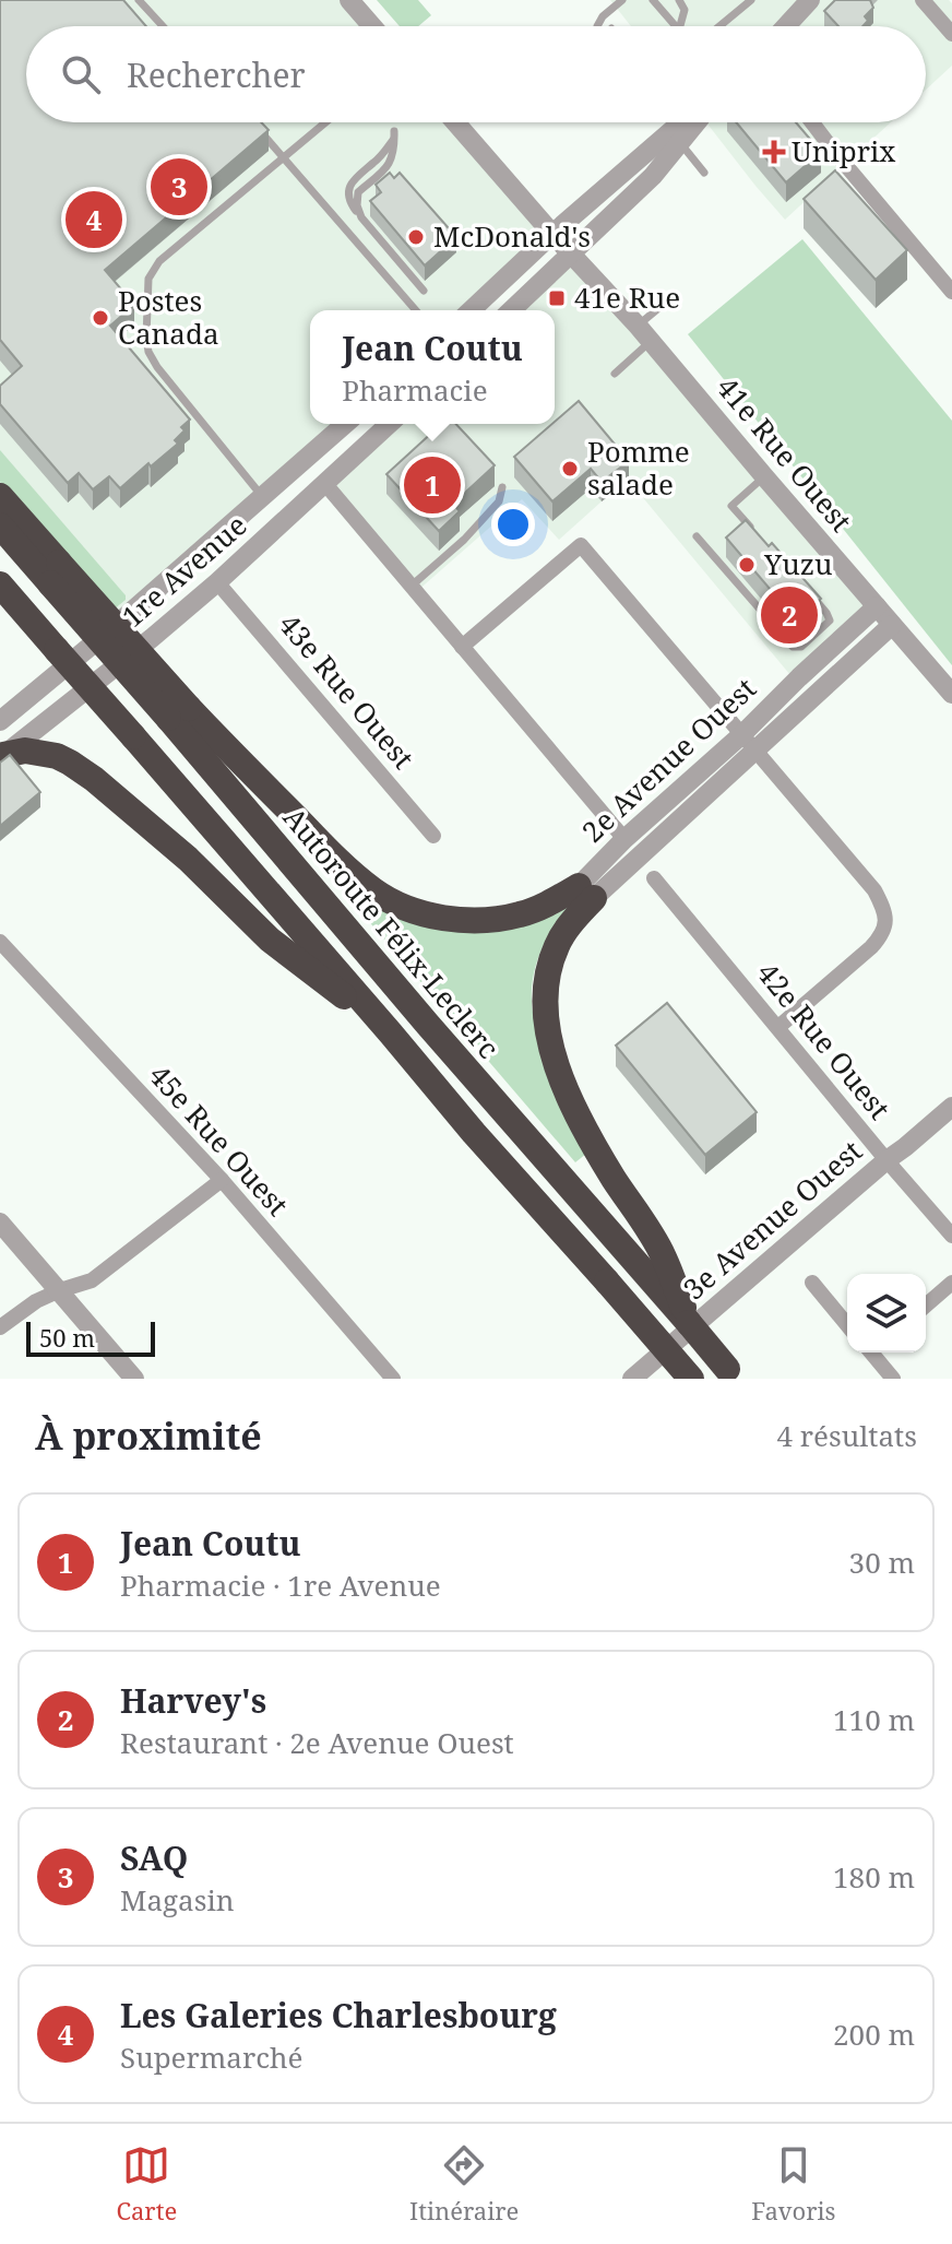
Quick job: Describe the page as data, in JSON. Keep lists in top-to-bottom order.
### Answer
{
  "streets": {
    "highway": ["Autoroute Félix-Leclerc"],
    "street": [
      "41e Rue Ouest",
      "1re Avenue",
      "43e Rue Ouest",
      "2e Avenue Ouest",
      "42e Rue Ouest",
      "45e Rue Ouest",
      "3e Avenue Ouest"
    ]
  },
  "crossings": [
    ["41e Rue Ouest", "2e Avenue Ouest"],
    ["1re Avenue", "43e Rue Ouest"],
    ["42e Rue Ouest", "3e Avenue Ouest"]
  ],
  "places": {
    "health": ["Uniprix"],
    "other": [
      "McDonald's",
      "Postes Canada",
      "Pomme salade",
      "Yuzu"
    ],
    "transit": ["41e Rue"]
  },
  "scale_bar": "50 m",
  "page": {
    "search": "Rechercher",
    "pins": [
      "3",
      "4",
      "1",
      "2"
    ],
    "popup": ["Jean Coutu", "Pharmacie"],
    "scale": "50 m",
    "heading": ["À proximité", "4 résultats"],
    "list": [
      {
        "mark": "1",
        "name": "Jean Coutu",
        "note": "Pharmacie · 1re Avenue",
        "value": "30 m"
      },
      {
        "mark": "2",
        "name": "Harvey's",
        "note": "Restaurant · 2e Avenue Ouest",
        "value": "110 m"
      },
      {
        "mark": "3",
        "name": "SAQ",
        "note": "Magasin",
        "value": "180 m"
      },
      {
        "mark": "4",
        "name": "Les Galeries Charlesbourg",
        "note": "Supermarché",
        "value": "200 m"
      }
    ],
    "nav": ["Carte", "Itinéraire", "Favoris"]
  }
}
